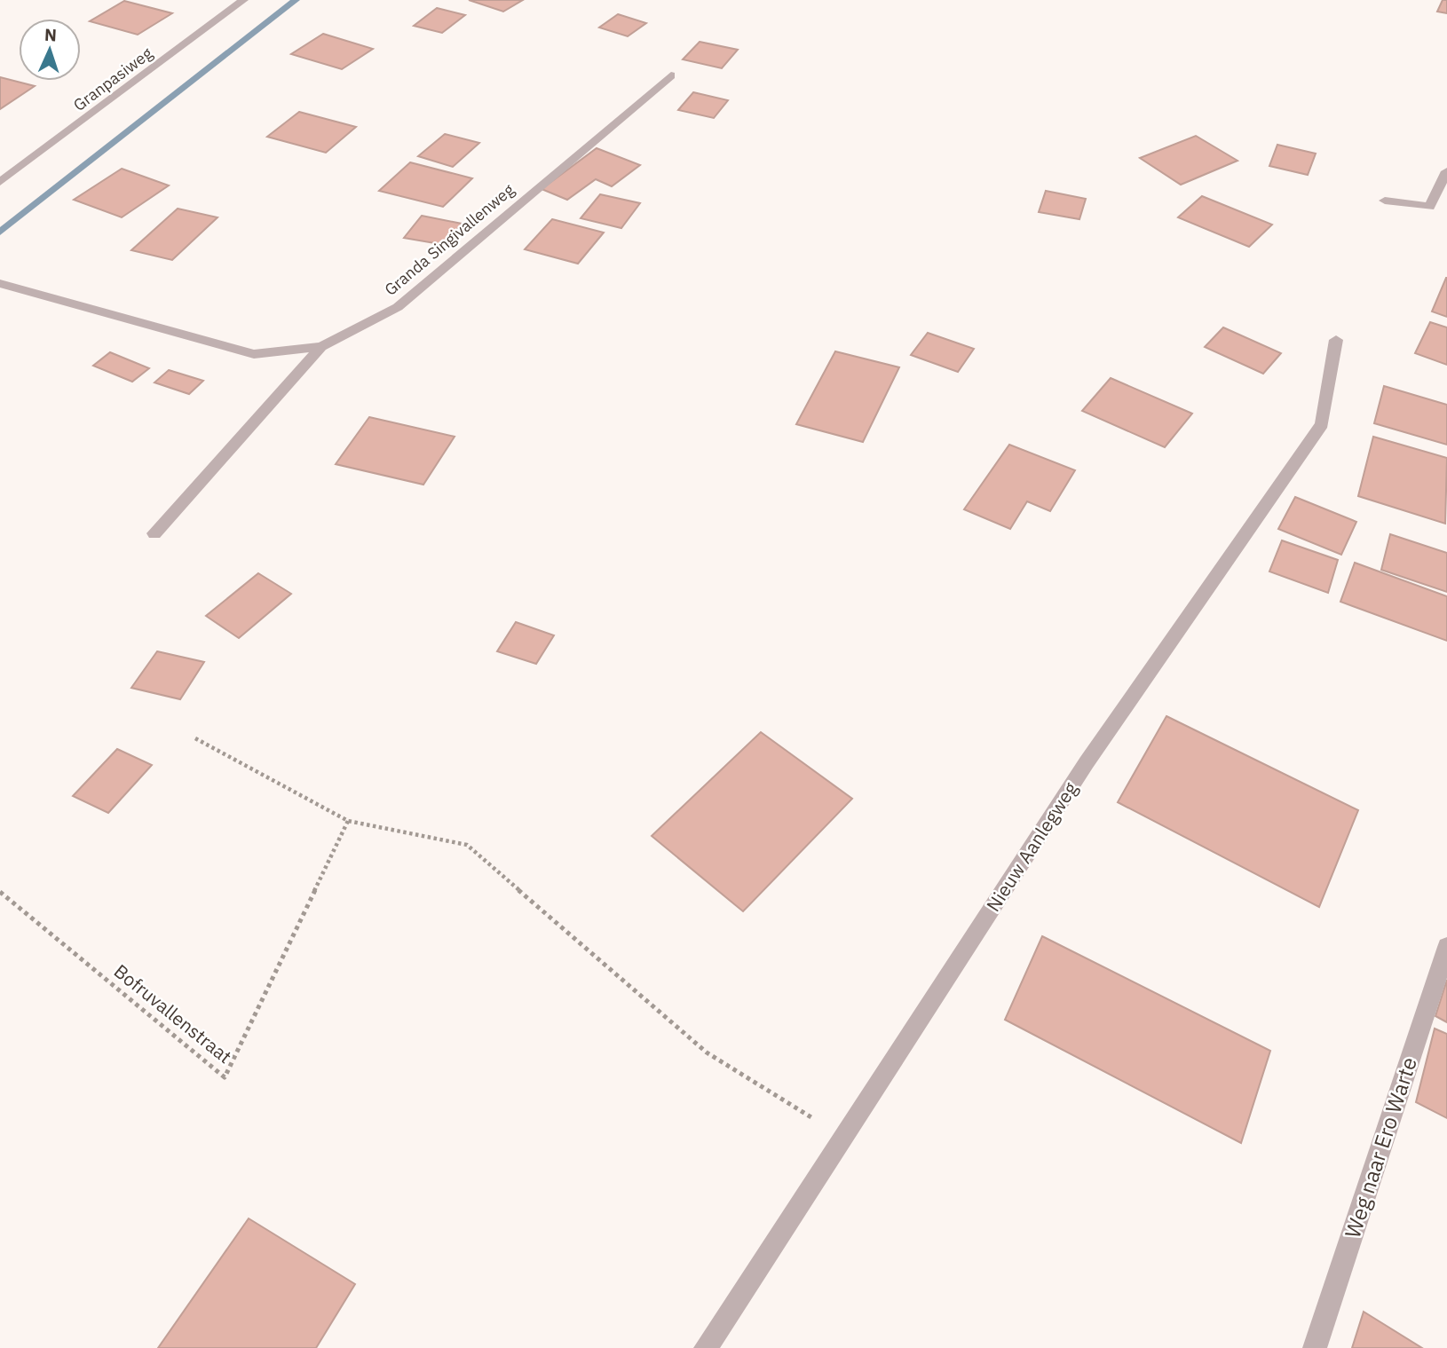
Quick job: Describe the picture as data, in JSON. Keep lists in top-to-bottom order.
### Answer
{
  "streets": {
    "street": [
      "Granpasiweg",
      "Granda Singivallenweg",
      "Nieuw Aanlegweg",
      "Weg naar Ero Warte"
    ],
    "path": ["Bofruvallenstraat"]
  },
  "north": "top"
}
